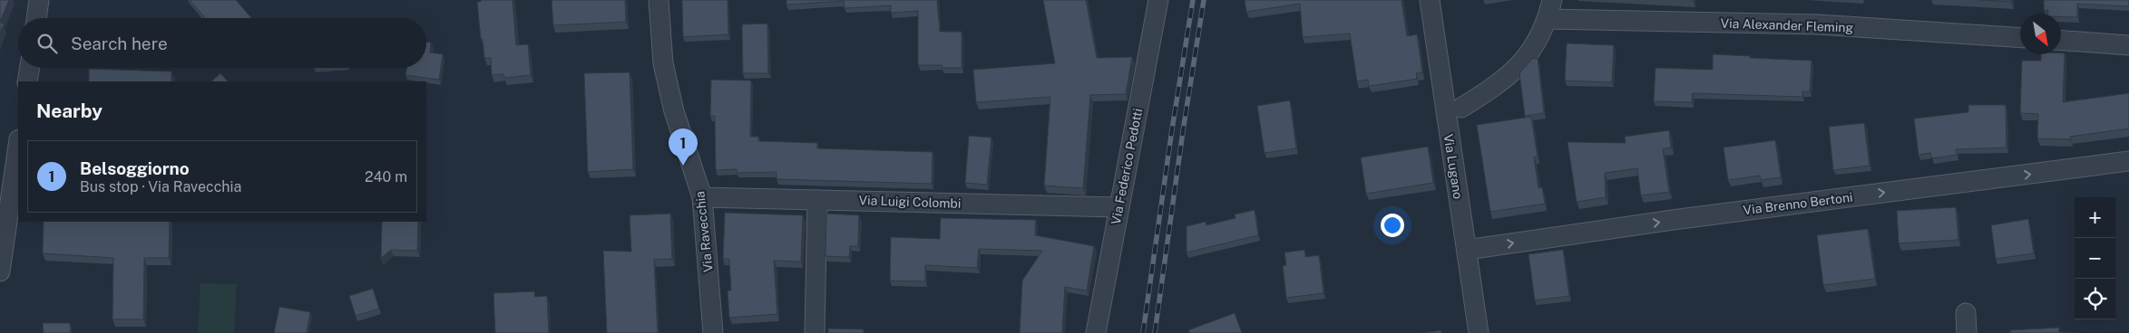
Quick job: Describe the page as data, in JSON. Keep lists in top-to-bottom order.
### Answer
{
  "streets": {
    "street": [
      "Via Alexander Fleming",
      "Via Federico Pedotti",
      "Via Lugano",
      "Via Luigi Colombi",
      "Via Brenno Bertoni",
      "Via Ravecchia"
    ]
  },
  "crossings": [
    ["Via Federico Pedotti", "Via Luigi Colombi"],
    ["Via Lugano", "Via Brenno Bertoni"],
    ["Via Luigi Colombi", "Via Ravecchia"]
  ],
  "one_way": ["Via Brenno Bertoni"],
  "north": "bottom right",
  "page": {
    "search": "Search here",
    "heading": "Nearby",
    "pins": "1",
    "list": [
      {
        "mark": "1",
        "name": "Belsoggiorno",
        "note": "Bus stop · Via Ravecchia",
        "value": "240 m"
      }
    ],
    "map_buttons": ["+", "−"]
  }
}
